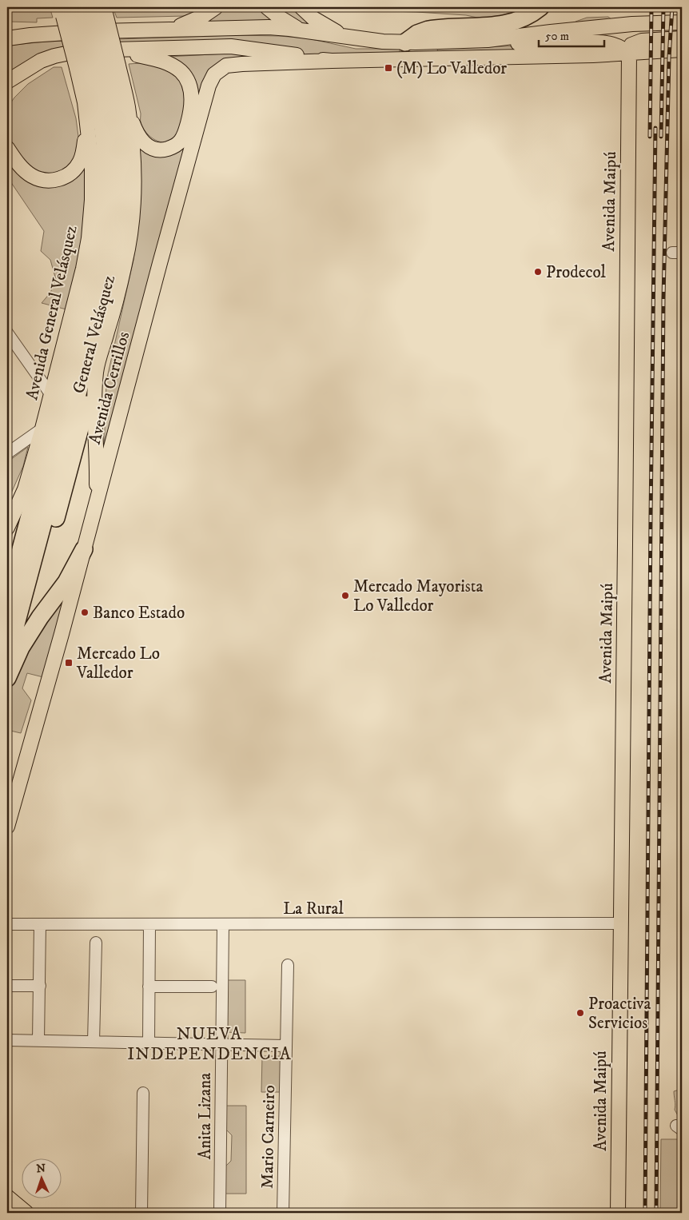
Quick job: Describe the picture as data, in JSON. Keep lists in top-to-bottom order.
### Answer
{
  "streets": {
    "highway": ["General Velásquez"],
    "main road": ["Avenida Maipú", "Avenida General Velásquez", "Avenida Cerrillos"],
    "street": ["La Rural", "Anita Lizana", "Mario Carneiro"]
  },
  "crossings": [
    ["Avenida Maipú", "La Rural"],
    ["Avenida General Velásquez", "General Velásquez"],
    ["Avenida General Velásquez", "Avenida Cerrillos"],
    ["La Rural", "Anita Lizana"]
  ],
  "districts": ["NUEVA INDEPENDENCIA"],
  "places": {
    "transit": ["(M) Lo Valledor", "Mercado Lo Valledor"],
    "other": [
      "Prodecol",
      "Mercado Mayorista Lo Valledor",
      "Banco Estado",
      "Proactiva Servicios"
    ]
  },
  "scale_bar": "50 m",
  "north": "top"
}
